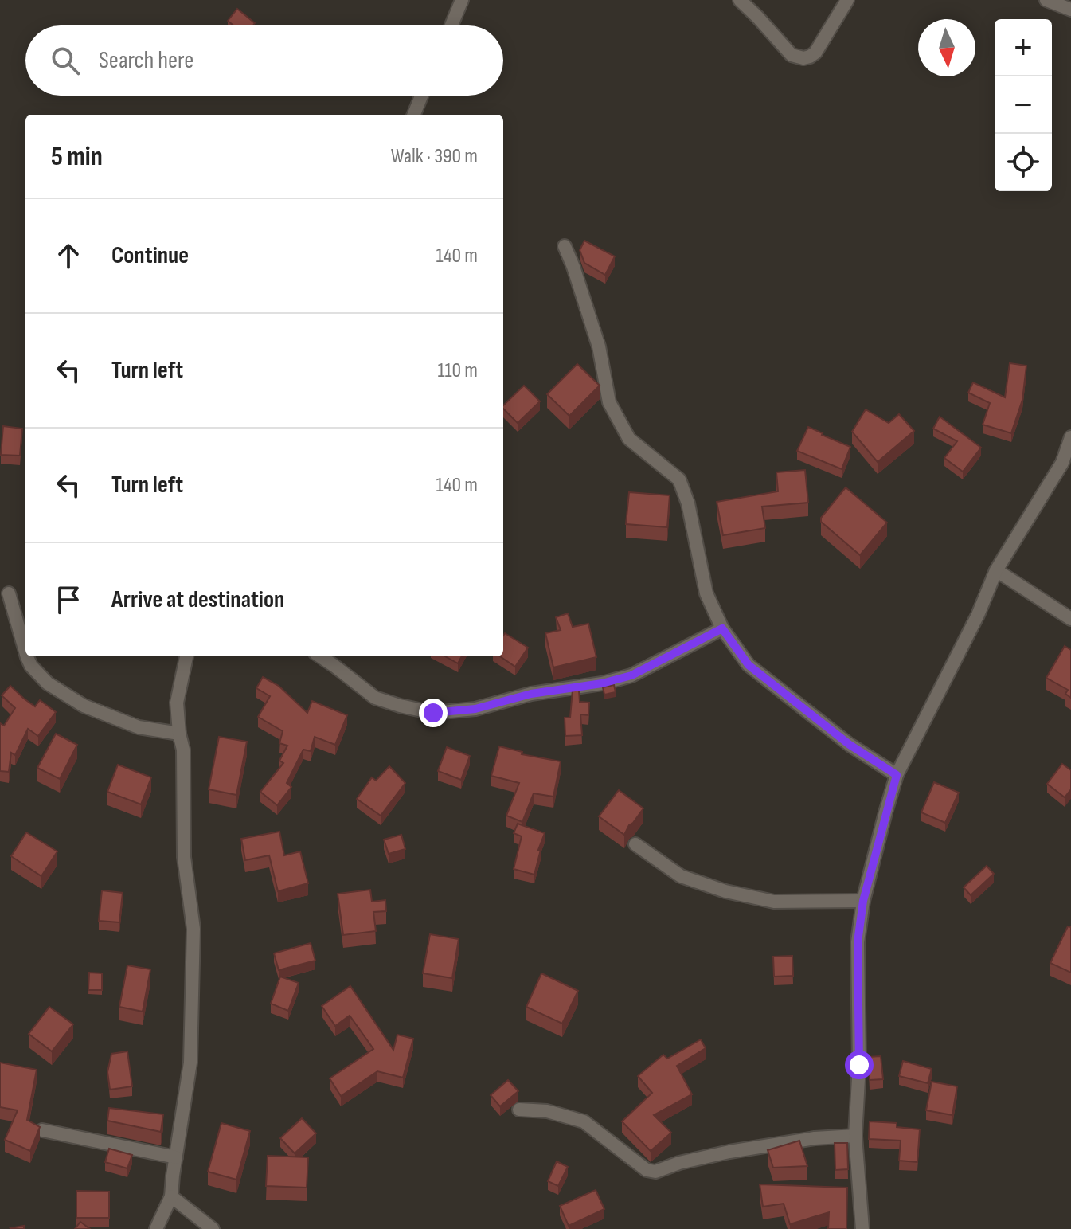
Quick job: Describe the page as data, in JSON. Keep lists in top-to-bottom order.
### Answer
{
  "north": "bottom",
  "page": {
    "map_buttons": ["+", "−"],
    "search": "Search here",
    "heading": ["5 min", "Walk · 390 m"],
    "list": [
      ["Continue", "140 m"],
      ["Turn left", "110 m"],
      ["Turn left", "140 m"],
      "Arrive at destination"
    ]
  }
}
